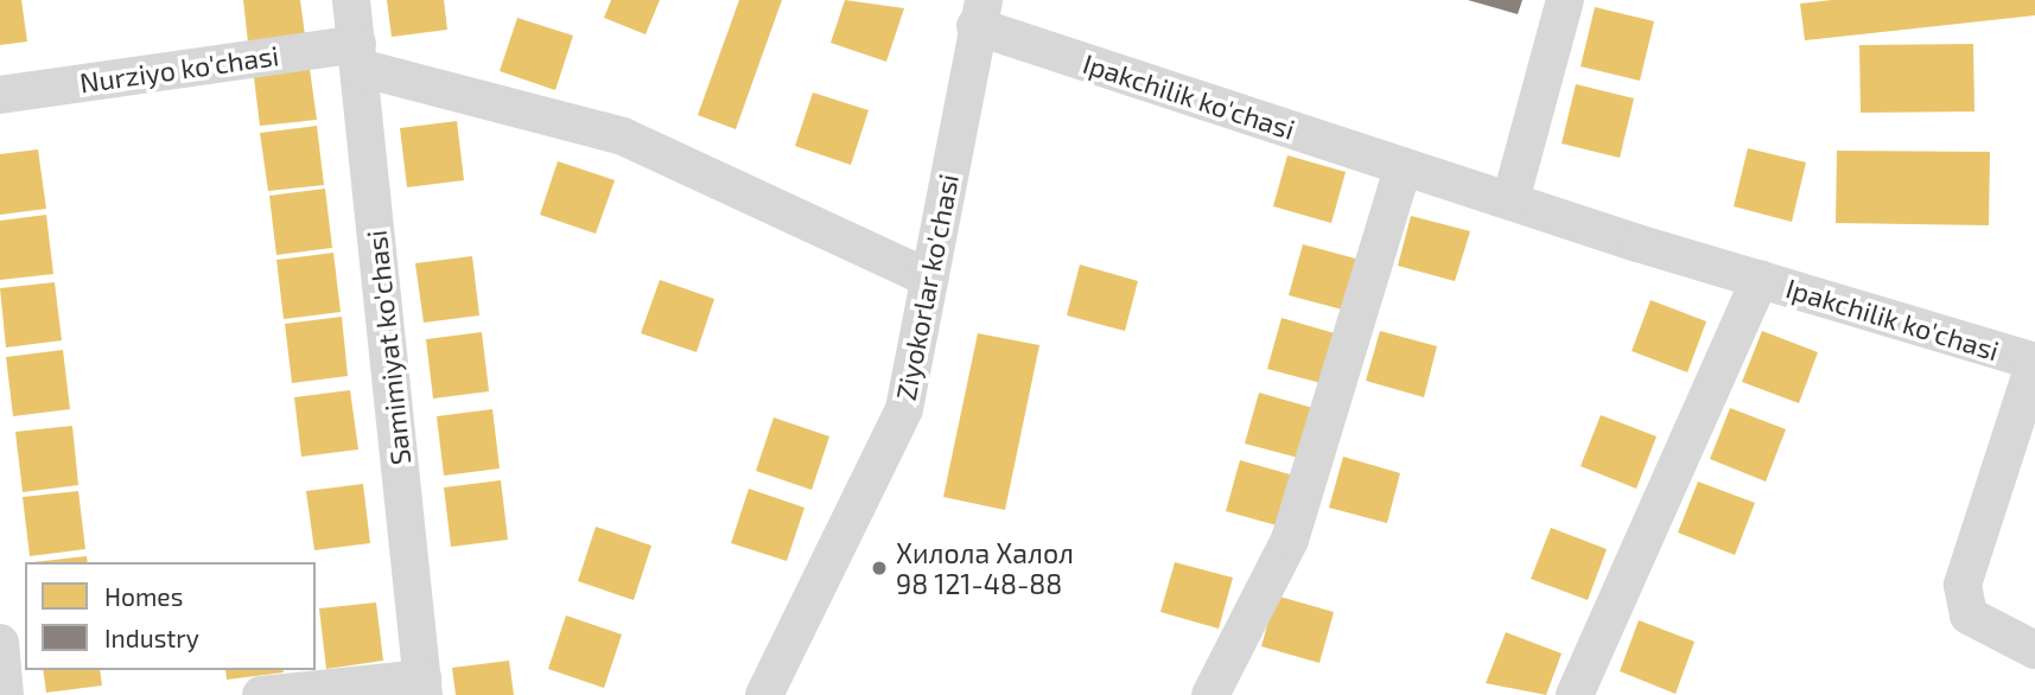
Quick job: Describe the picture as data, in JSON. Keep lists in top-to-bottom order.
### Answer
{
  "streets": {
    "street": [
      "Nurziyo ko'chasi",
      "Ipakchilik ko'chasi",
      "Ziyokorlar ko'chasi",
      "Samimiyat ko'chasi"
    ]
  },
  "crossings": [
    ["Nurziyo ko'chasi", "Samimiyat ko'chasi"],
    ["Ipakchilik ko'chasi", "Ziyokorlar ko'chasi"]
  ],
  "places": ["Хилола Халол 98 121-48-88"],
  "legend": ["Homes", "Industry"]
}
